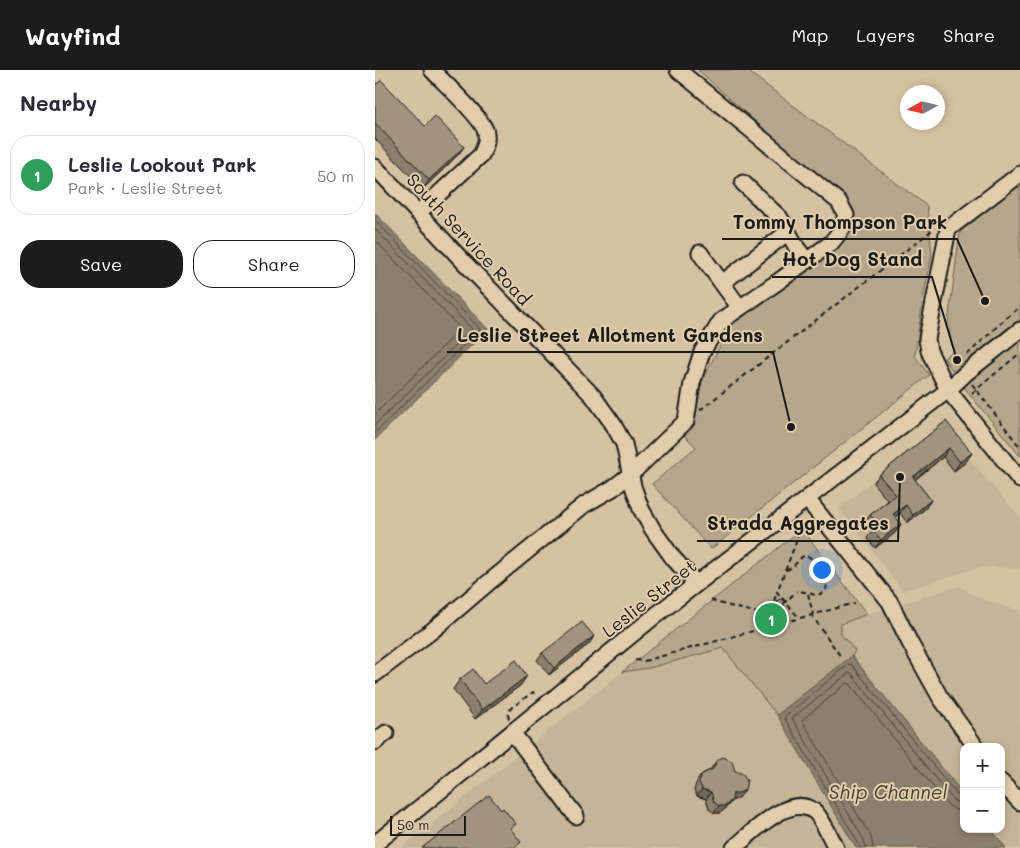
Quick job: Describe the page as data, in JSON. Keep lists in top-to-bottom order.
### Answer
{
  "streets": {
    "street": ["South Service Road", "Leslie Street"]
  },
  "crossings": [
    ["South Service Road", "Leslie Street"]
  ],
  "water": ["Ship Channel"],
  "places": [
    "Tommy Thompson Park",
    "Hot Dog Stand",
    "Leslie Street Allotment Gardens",
    "Strada Aggregates"
  ],
  "scale_bar": "50 m",
  "north": "left",
  "page": {
    "header": "Wayfind",
    "nav": ["Map", "Layers", "Share"],
    "heading": "Nearby",
    "list": [
      {
        "mark": "1",
        "name": "Leslie Lookout Park",
        "note": "Park · Leslie Street",
        "value": "50 m"
      }
    ],
    "buttons": ["Save", "Share"],
    "pins": "1",
    "map_buttons": ["+", "−"],
    "scale": "50 m"
  }
}
